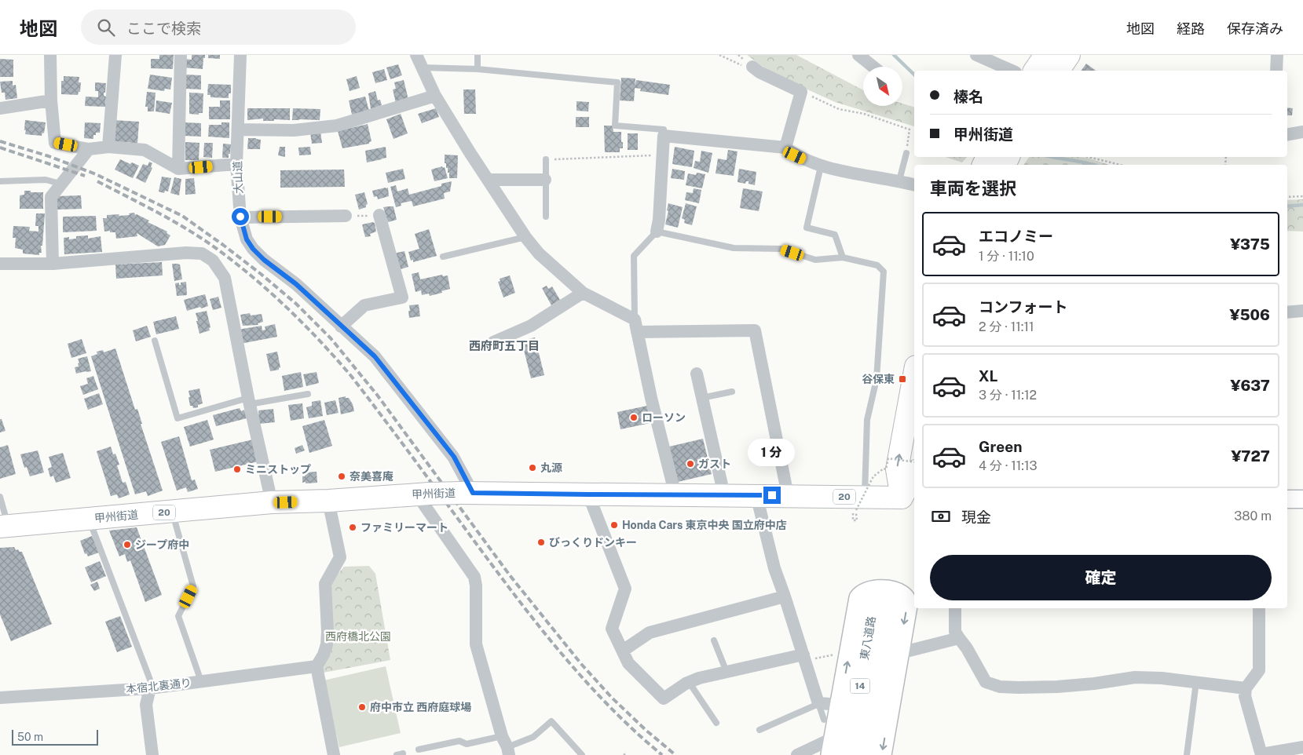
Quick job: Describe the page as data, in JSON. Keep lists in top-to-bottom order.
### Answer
{
  "streets": {
    "highway": ["甲州街道", "20"],
    "main road": ["東八道路", "14"],
    "street": ["大山道", "本宿北裏通り"]
  },
  "crossings": [
    ["大山道", "甲州街道"]
  ],
  "districts": ["西府町五丁目"],
  "parks": ["西府橋北公園"],
  "places": {
    "transit": ["谷保東"],
    "other": [
      "ローソン",
      "ガスト",
      "丸源",
      "ミニストップ",
      "奈美喜庵",
      "Honda Cars 東京中央 国立府中店",
      "ファミリーマート",
      "びっくりドンキー",
      "ジープ府中",
      "府中市立 西府庭球場"
    ]
  },
  "scale_bar": "50 m",
  "north": "bottom right",
  "page": {
    "header": "地図",
    "search": "ここで検索",
    "nav": ["地図", "経路", "保存済み"],
    "banner": ["榛名", "甲州街道"],
    "heading": "車両を選択",
    "list": [
      {
        "name": "エコノミー",
        "note": "1 分 · 11:10",
        "value": "¥375"
      },
      {
        "name": "コンフォート",
        "note": "2 分 · 11:11",
        "value": "¥506"
      },
      {
        "name": "XL",
        "note": "3 分 · 11:12",
        "value": "¥637"
      },
      {
        "name": "Green",
        "note": "4 分 · 11:13",
        "value": "¥727"
      }
    ],
    "bubble": "1 分",
    "pay": ["現金", "380 m"],
    "buttons": "確定",
    "scale": "50 m"
  }
}
